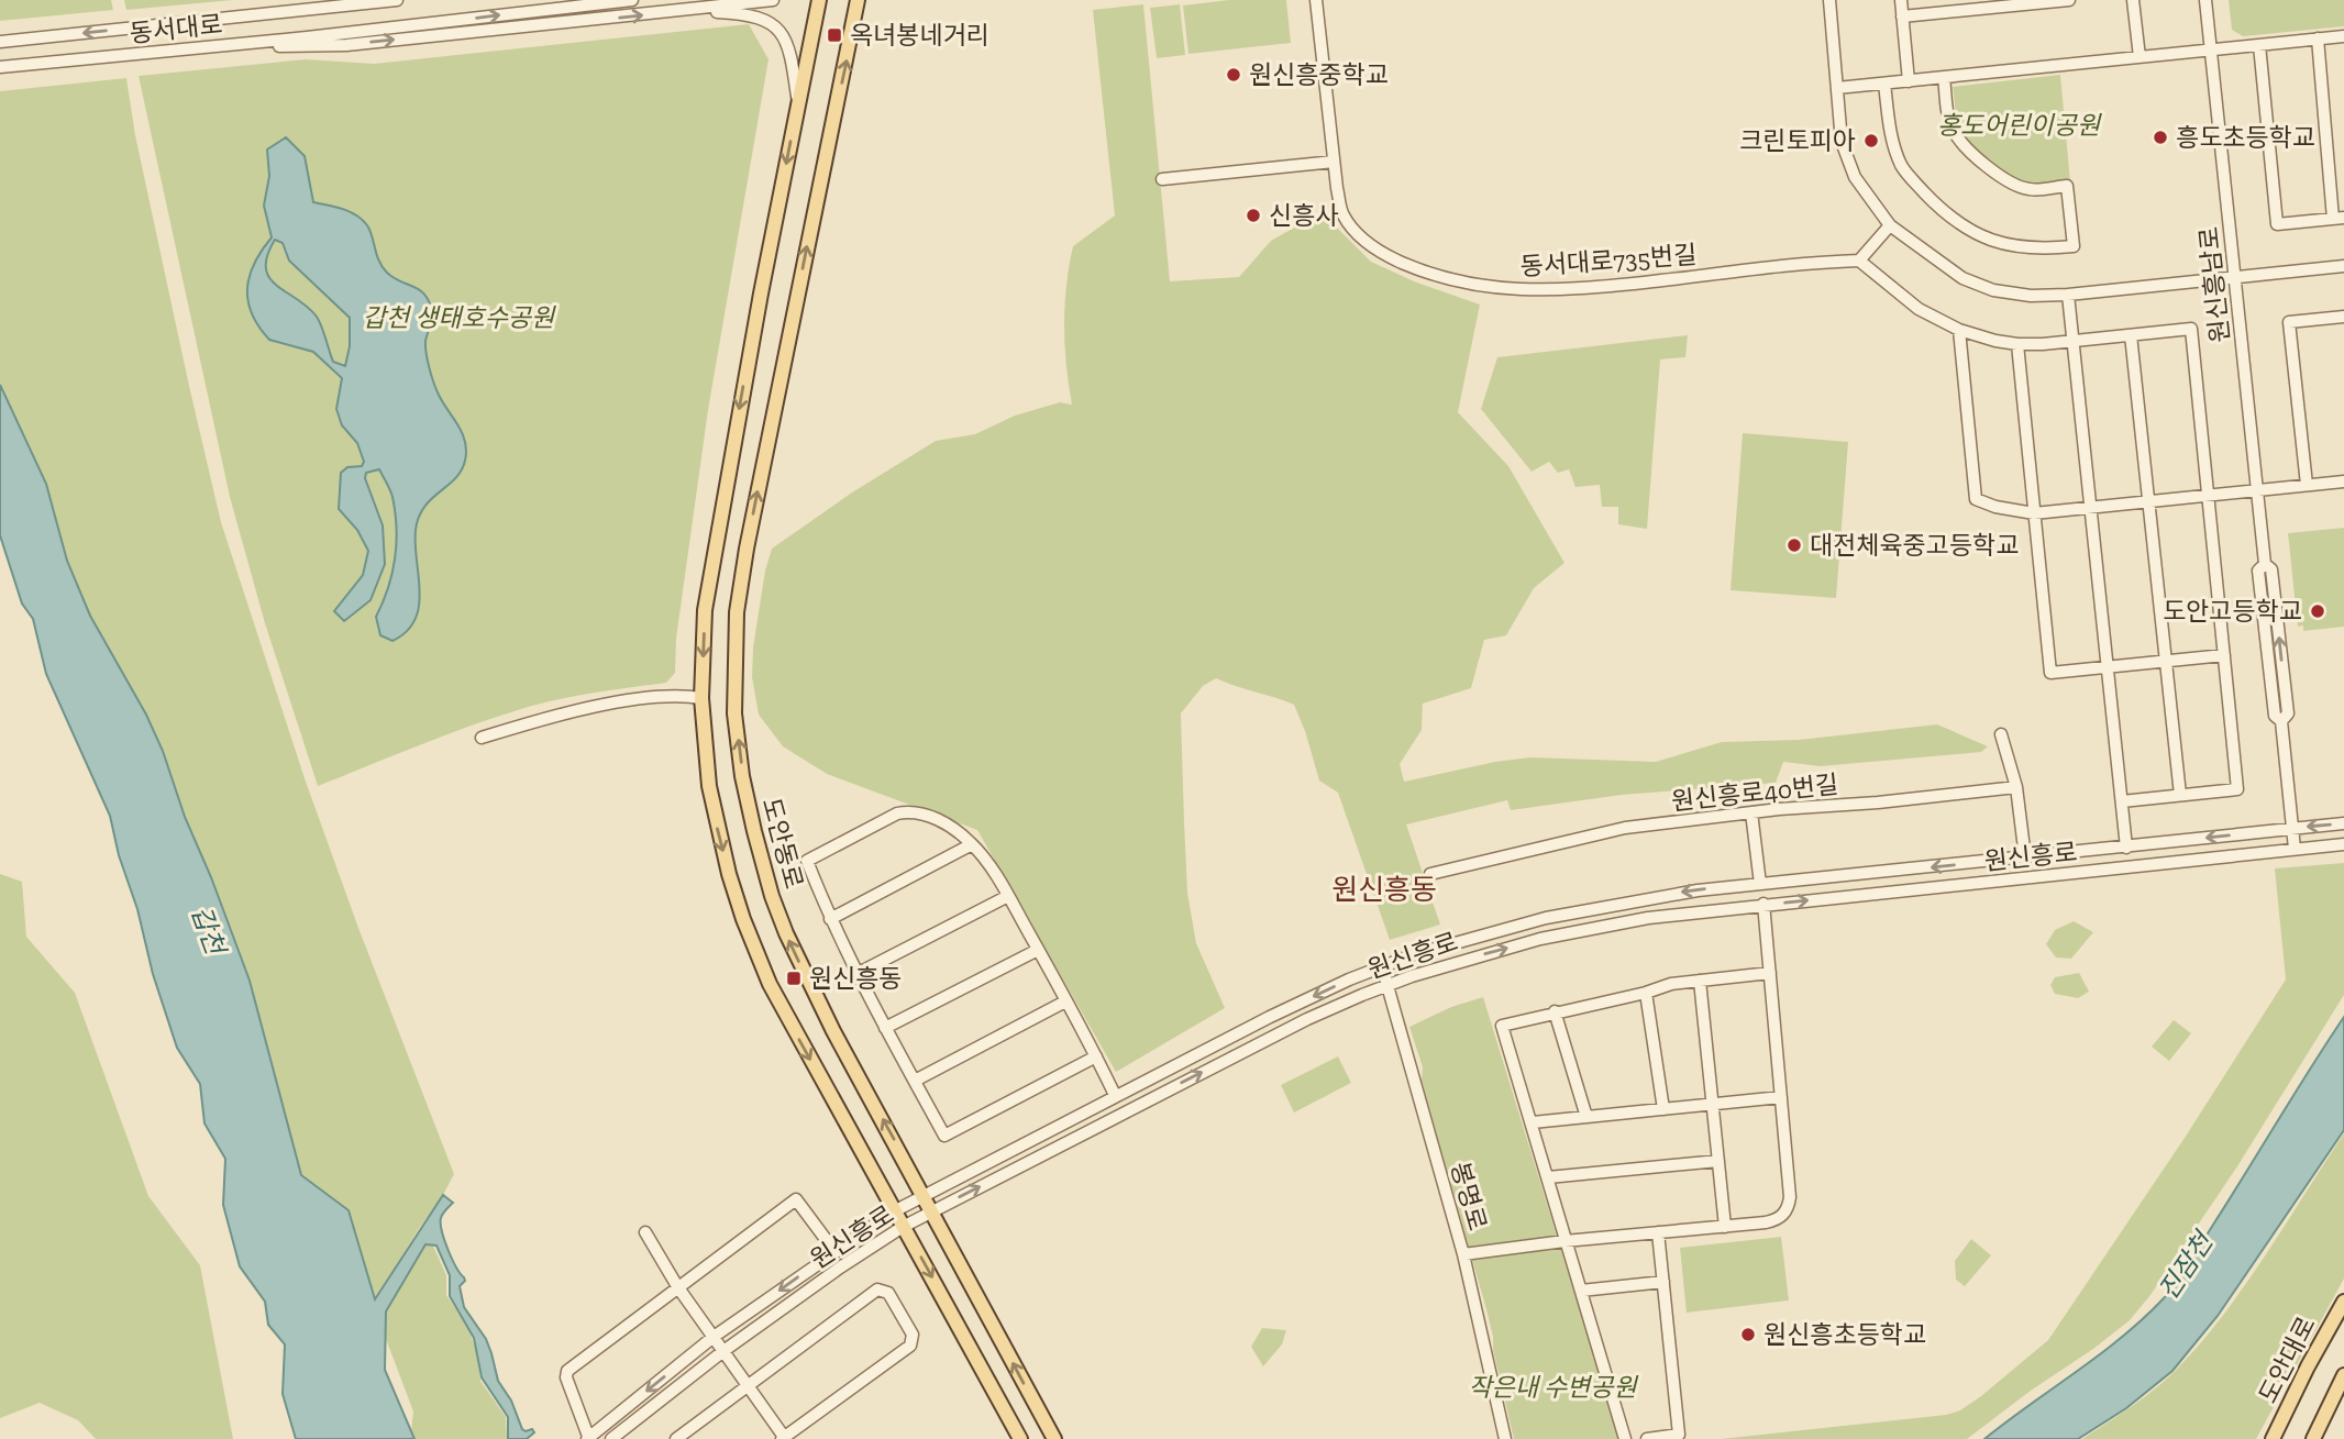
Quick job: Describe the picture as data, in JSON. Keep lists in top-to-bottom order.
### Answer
{
  "streets": {
    "main road": ["도안동로", "도안대로"],
    "street": [
      "동서대로",
      "동서대로735번길",
      "원신흥남로",
      "원신흥로40번길",
      "원신흥로",
      "봉명로"
    ]
  },
  "crossings": [
    ["원신흥남로", "원신흥로"],
    ["도안동로", "원신흥로"],
    ["원신흥로", "봉명로"]
  ],
  "districts": ["원신흥동"],
  "water": ["갑천", "진잠천"],
  "parks": ["홍도어린이공원", "갑천 생태호수공원", "작은내 수변공원"],
  "places": {
    "transit": ["옥녀봉네거리", "원신흥동"],
    "other": [
      "원신흥중학교",
      "흥도초등학교",
      "크린토피아",
      "신흥사",
      "대전체육중고등학교",
      "도안고등학교",
      "원신흥초등학교"
    ]
  }
}
